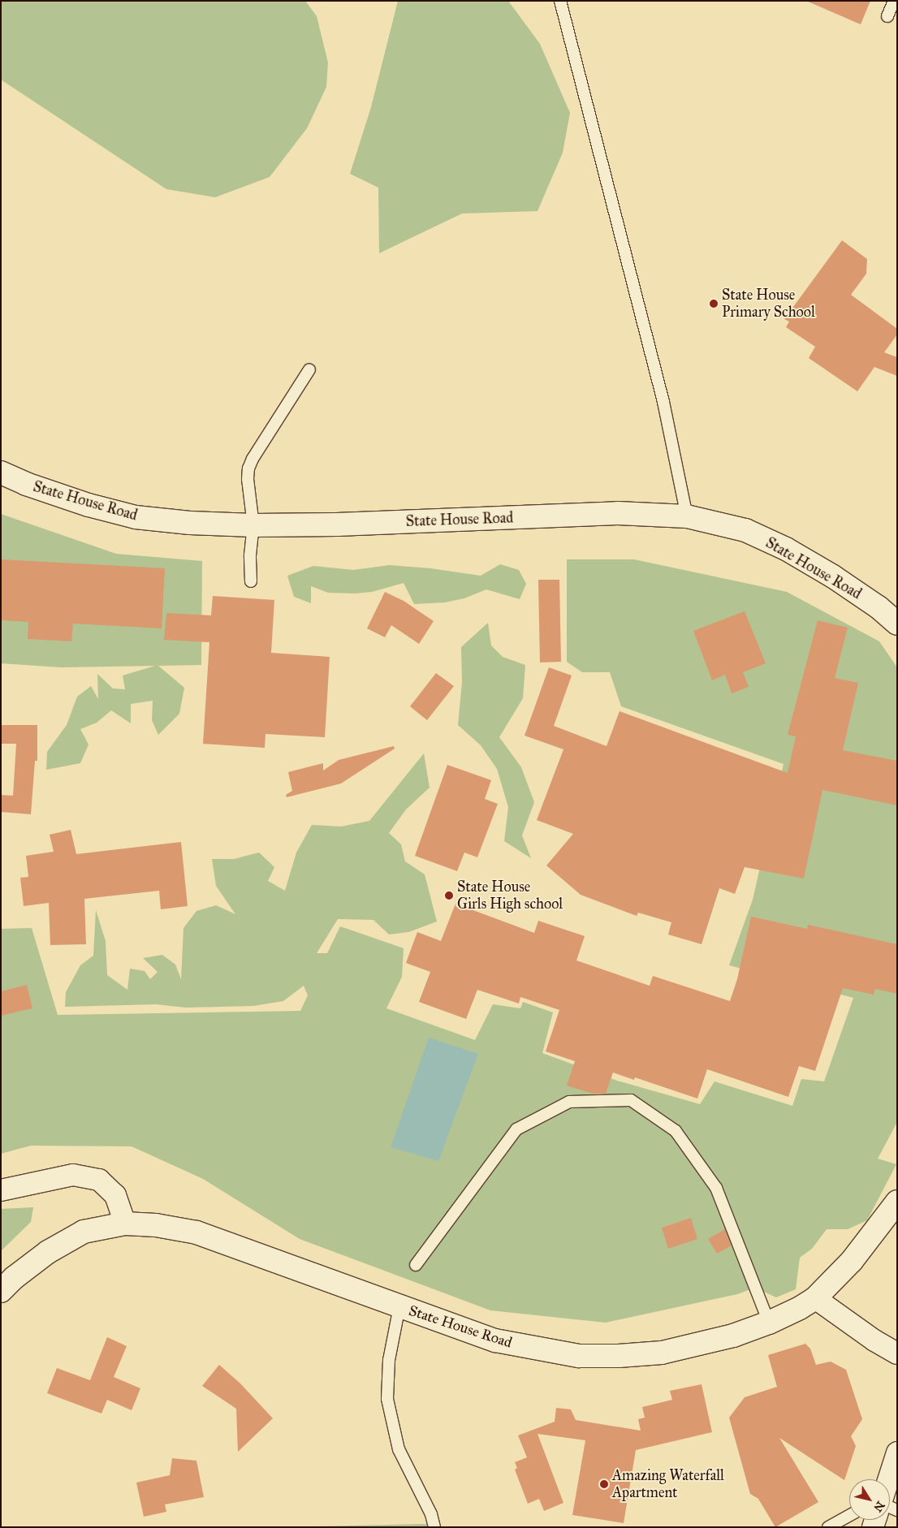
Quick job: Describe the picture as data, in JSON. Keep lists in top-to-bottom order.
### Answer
{
  "streets": {
    "street": ["State House Road"]
  },
  "places": ["State House Primary School", "State House Girls High school", "Amazing Waterfall Apartment"],
  "north": "bottom right"
}
